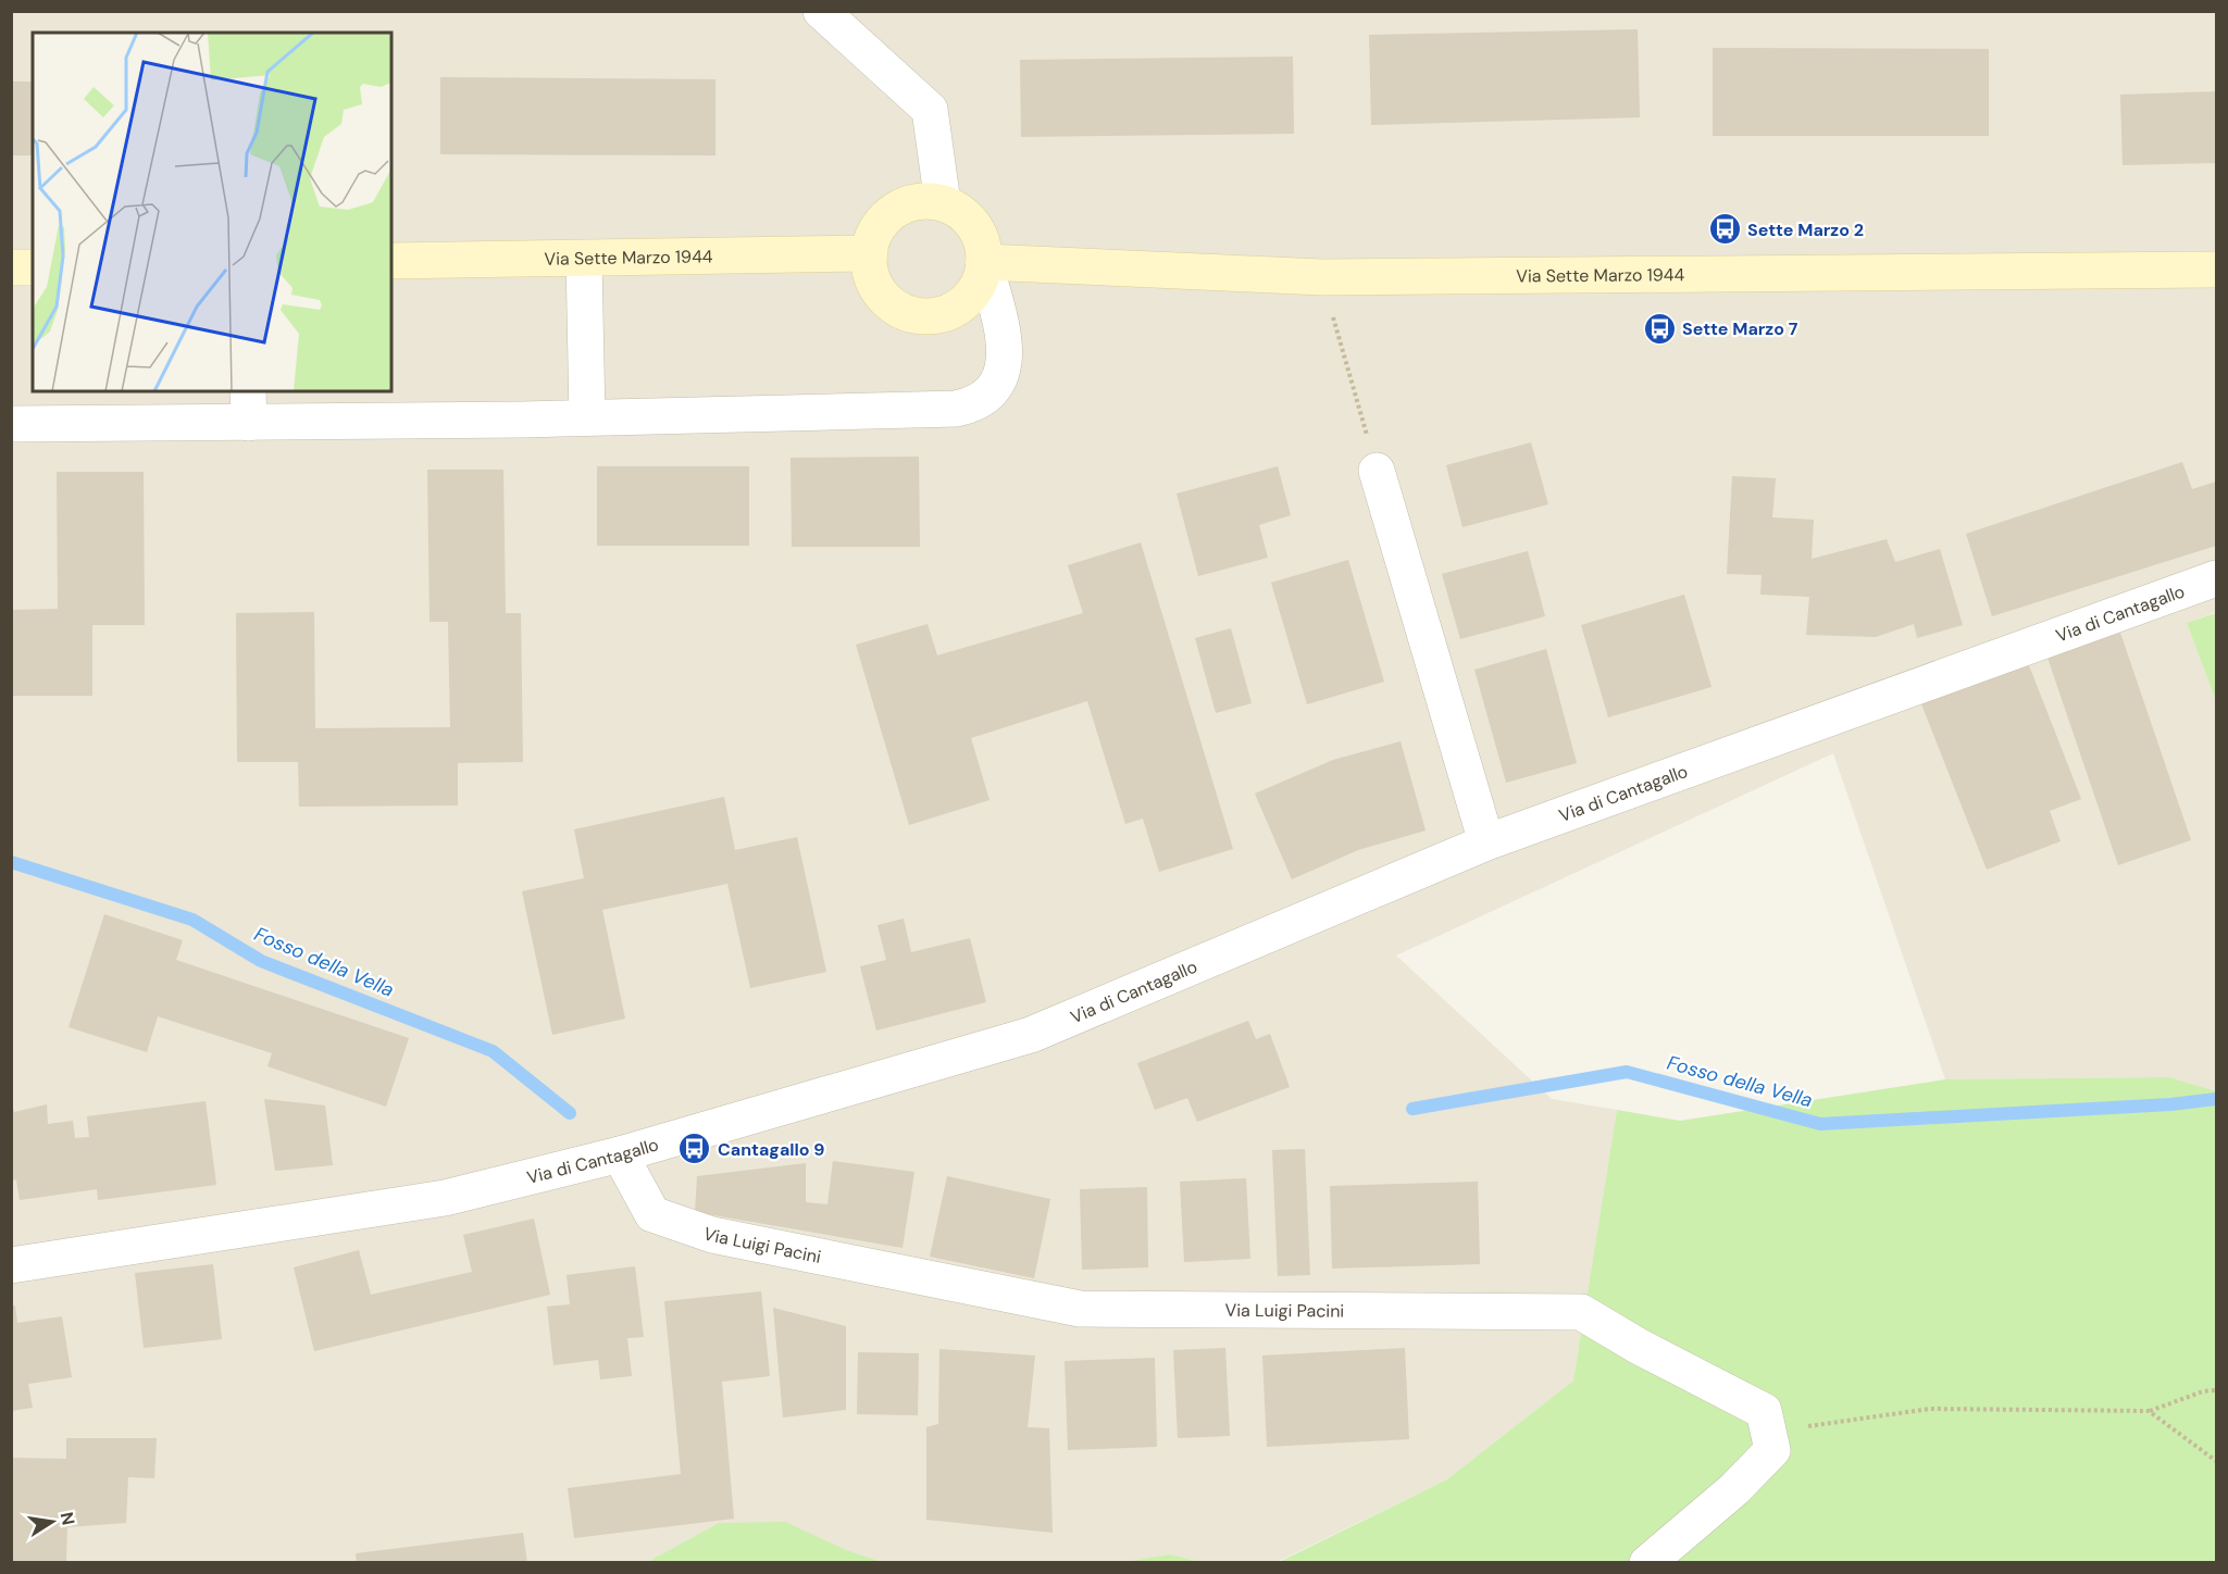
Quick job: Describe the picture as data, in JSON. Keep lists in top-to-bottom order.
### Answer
{
  "streets": {
    "street": ["Via Sette Marzo 1944", "Via di Cantagallo", "Via Luigi Pacini"]
  },
  "crossings": [
    ["Via di Cantagallo", "Via Luigi Pacini"]
  ],
  "water": ["Fosso della Vella"],
  "places": {
    "bus stop": ["Sette Marzo 2", "Sette Marzo 7", "Cantagallo 9"]
  },
  "north": "right"
}
